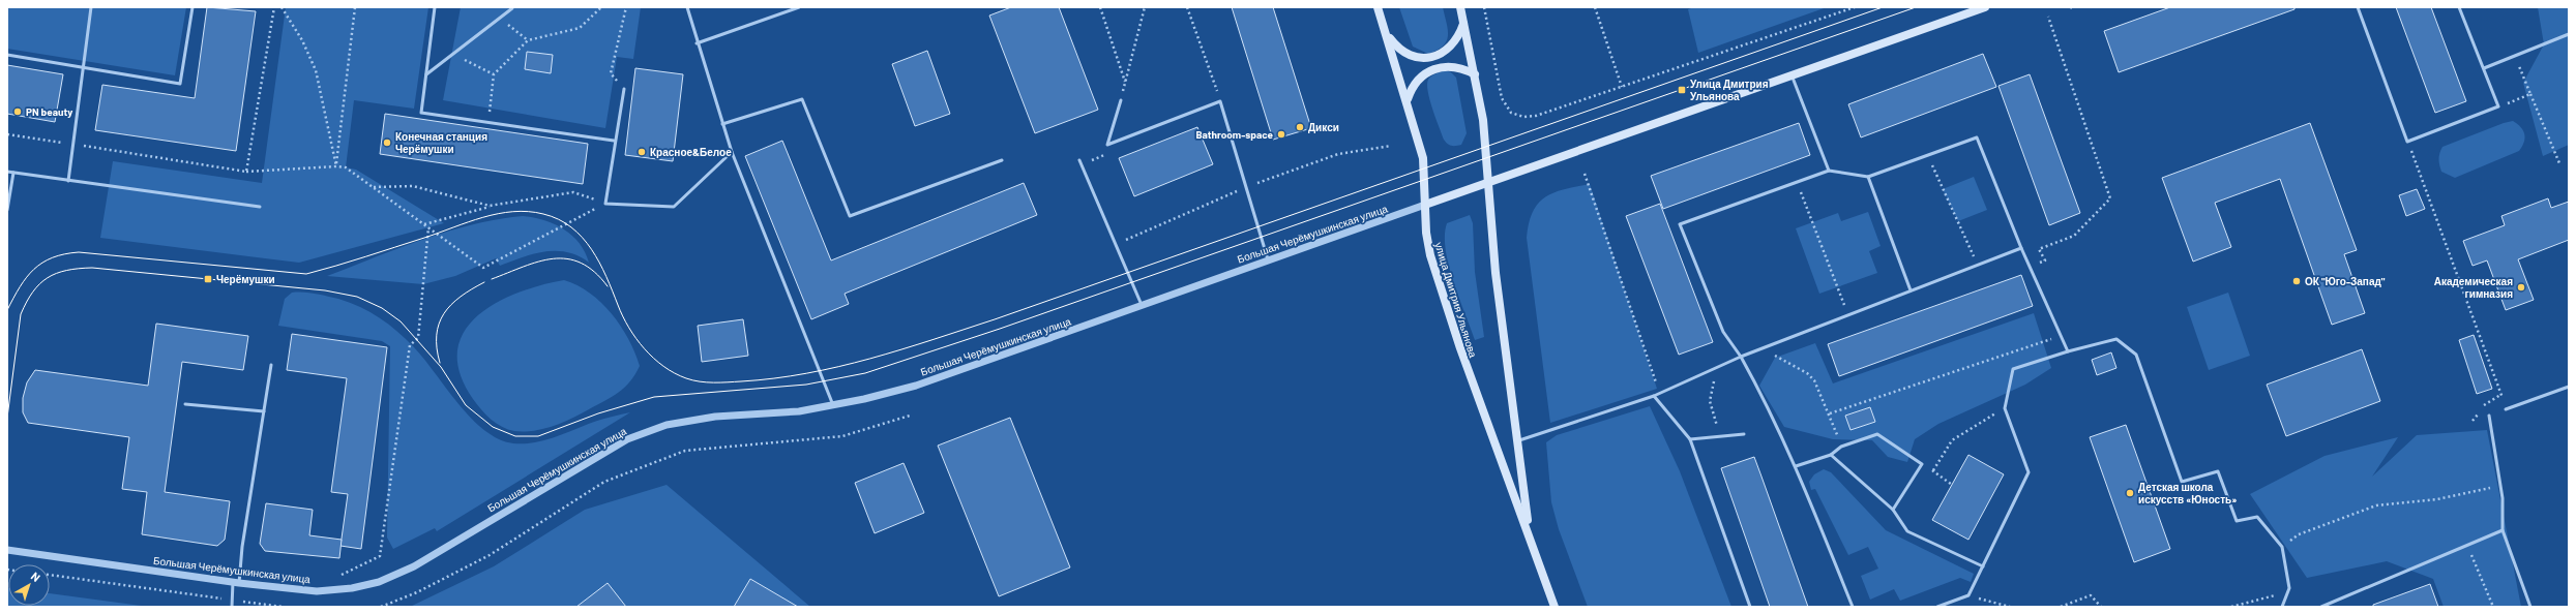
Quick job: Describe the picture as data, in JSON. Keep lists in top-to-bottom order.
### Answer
{
  "streets": {
    "main road": ["Большая Черёмушкинская улица", "улица Дмитрия Ульянова"]
  },
  "crossings": [
    ["Большая Черёмушкинская улица", "улица Дмитрия Ульянова"]
  ],
  "places": {
    "transit": ["Улица Дмитрия Ульянова", "Черёмушки"],
    "other": [
      "PN beauty",
      "Дикси",
      "Bathroom-space",
      "Конечная станция Черёмушки",
      "Красное&Белое",
      "ОК \"Юго-Запад\"",
      "Академическая гимназия",
      "Детская школа искусств «Юность»"
    ]
  },
  "north": "top right"
}
